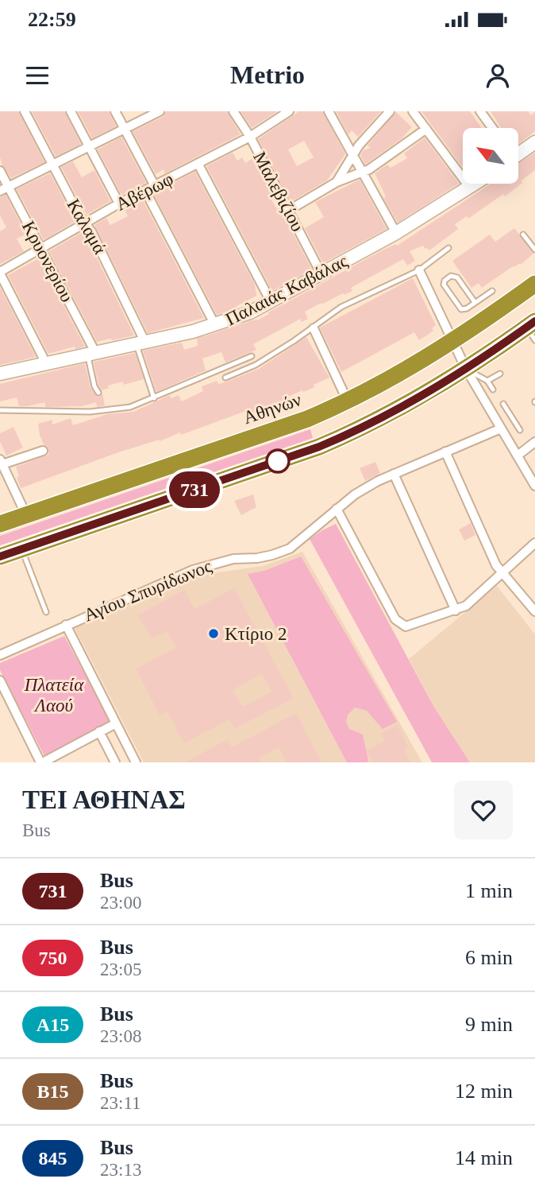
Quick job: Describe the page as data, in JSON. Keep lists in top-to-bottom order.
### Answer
{
  "streets": {
    "highway": ["Αθηνών"],
    "street": [
      "Αβέρωφ",
      "Μαλεβιζίου",
      "Καλαμά",
      "Κρυονερίου",
      "Παλαιάς Καβάλας",
      "Αγίου Σπυρίδωνος"
    ]
  },
  "crossings": [
    ["Αβέρωφ", "Μαλεβιζίου"],
    ["Αβέρωφ", "Καλαμά"],
    ["Αβέρωφ", "Κρυονερίου"],
    ["Μαλεβιζίου", "Παλαιάς Καβάλας"],
    ["Καλαμά", "Παλαιάς Καβάλας"],
    ["Κρυονερίου", "Παλαιάς Καβάλας"]
  ],
  "parks": ["Πλατεία Λαού"],
  "places": ["Κτίριο 2"],
  "lines": ["bus line 731"],
  "north": "top left",
  "page": {
    "status": "22:59",
    "header": "Metrio",
    "on_map": "731",
    "heading": ["ΤΕΙ ΑΘΗΝΑΣ", "Bus"],
    "list": [
      {
        "mark": "731",
        "name": "Bus",
        "note": "23:00",
        "value": "1 min"
      },
      {
        "mark": "750",
        "name": "Bus",
        "note": "23:05",
        "value": "6 min"
      },
      {
        "mark": "Α15",
        "name": "Bus",
        "note": "23:08",
        "value": "9 min"
      },
      {
        "mark": "Β15",
        "name": "Bus",
        "note": "23:11",
        "value": "12 min"
      },
      {
        "mark": "845",
        "name": "Bus",
        "note": "23:13",
        "value": "14 min"
      }
    ]
  }
}
